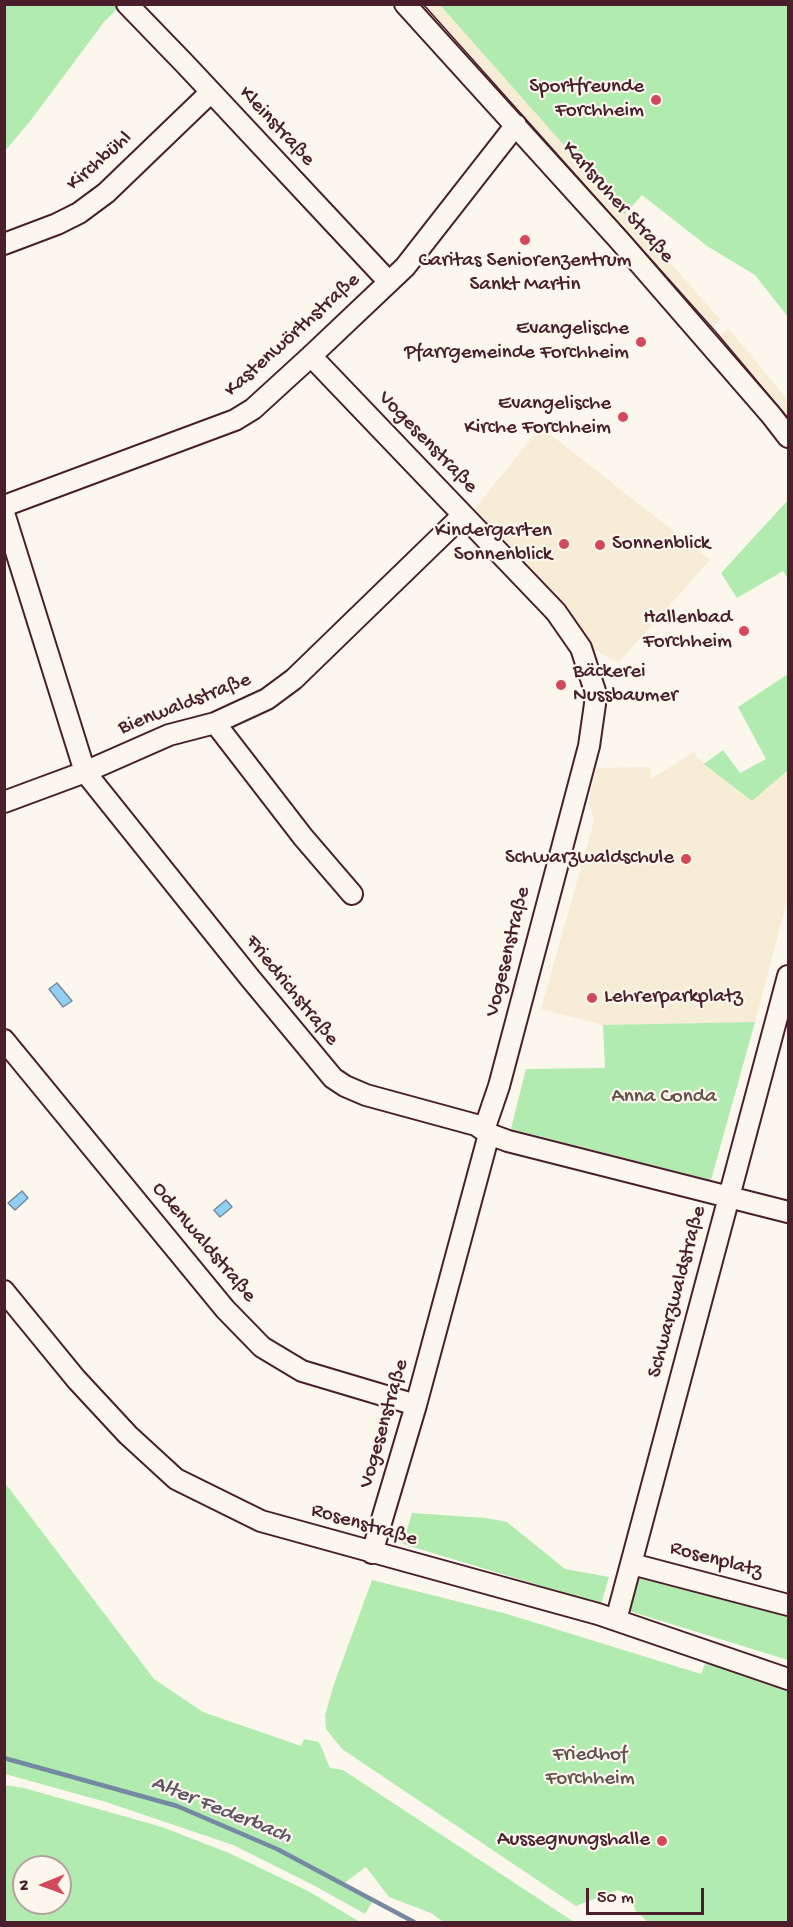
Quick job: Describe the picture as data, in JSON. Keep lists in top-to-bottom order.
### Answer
{
  "streets": {
    "street": [
      "Kleinstraße",
      "Kirchbühl",
      "Karlsruher Straße",
      "Kastenwörthstraße",
      "Vogesenstraße",
      "Bienwaldstraße",
      "Friedrichstraße",
      "Odenwaldstraße",
      "Schwarzwaldstraße",
      "Rosenstraße",
      "Rosenplatz"
    ]
  },
  "crossings": [
    ["Kleinstraße", "Kirchbühl"],
    ["Kleinstraße", "Kastenwörthstraße"],
    ["Karlsruher Straße", "Kastenwörthstraße"],
    ["Kastenwörthstraße", "Vogesenstraße"],
    ["Vogesenstraße", "Bienwaldstraße"],
    ["Vogesenstraße", "Friedrichstraße"],
    ["Vogesenstraße", "Odenwaldstraße"],
    ["Vogesenstraße", "Rosenstraße"],
    ["Bienwaldstraße", "Friedrichstraße"],
    ["Friedrichstraße", "Schwarzwaldstraße"],
    ["Schwarzwaldstraße", "Rosenstraße"],
    ["Schwarzwaldstraße", "Rosenplatz"]
  ],
  "water": ["Alter Federbach"],
  "parks": ["Anna Conda", "Friedhof Forchheim"],
  "places": [
    "Sportfreunde Forchheim",
    "Caritas Seniorenzentrum Sankt Martin",
    "Evangelische Pfarrgemeinde Forchheim",
    "Evangelische Kirche Forchheim",
    "Kindergarten Sonnenblick",
    "Sonnenblick",
    "Hallenbad Forchheim",
    "Bäckerei Nussbaumer",
    "Schwarzwaldschule",
    "Lehrerparkplatz",
    "Aussegnungshalle"
  ],
  "scale_bar": "50 m",
  "north": "left"
}
